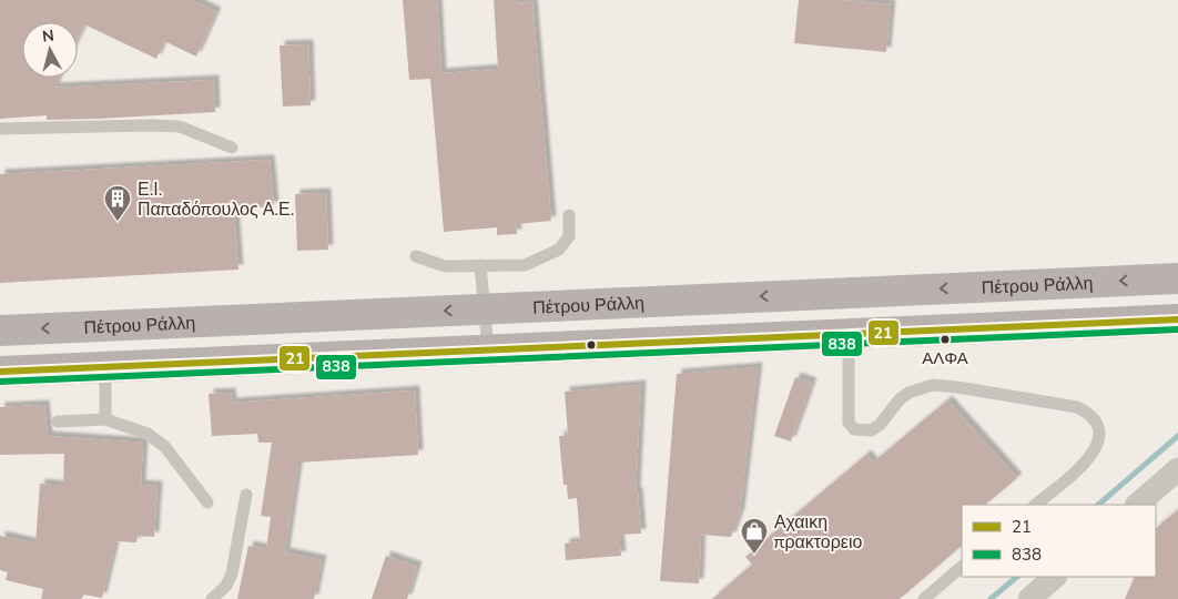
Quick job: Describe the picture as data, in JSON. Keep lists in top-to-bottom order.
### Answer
{
  "streets": {
    "main road": ["Πέτρου Ράλλη"]
  },
  "places": {
    "building": ["Ε.Ι. Παπαδόπουλος Α.Ε."],
    "other": ["ΑΛΦΑ"],
    "shop": ["Αχαικη πρακτορειο"]
  },
  "lines": ["transit line 21", "transit line 838"],
  "legend": ["21", "838"],
  "north": "top"
}
